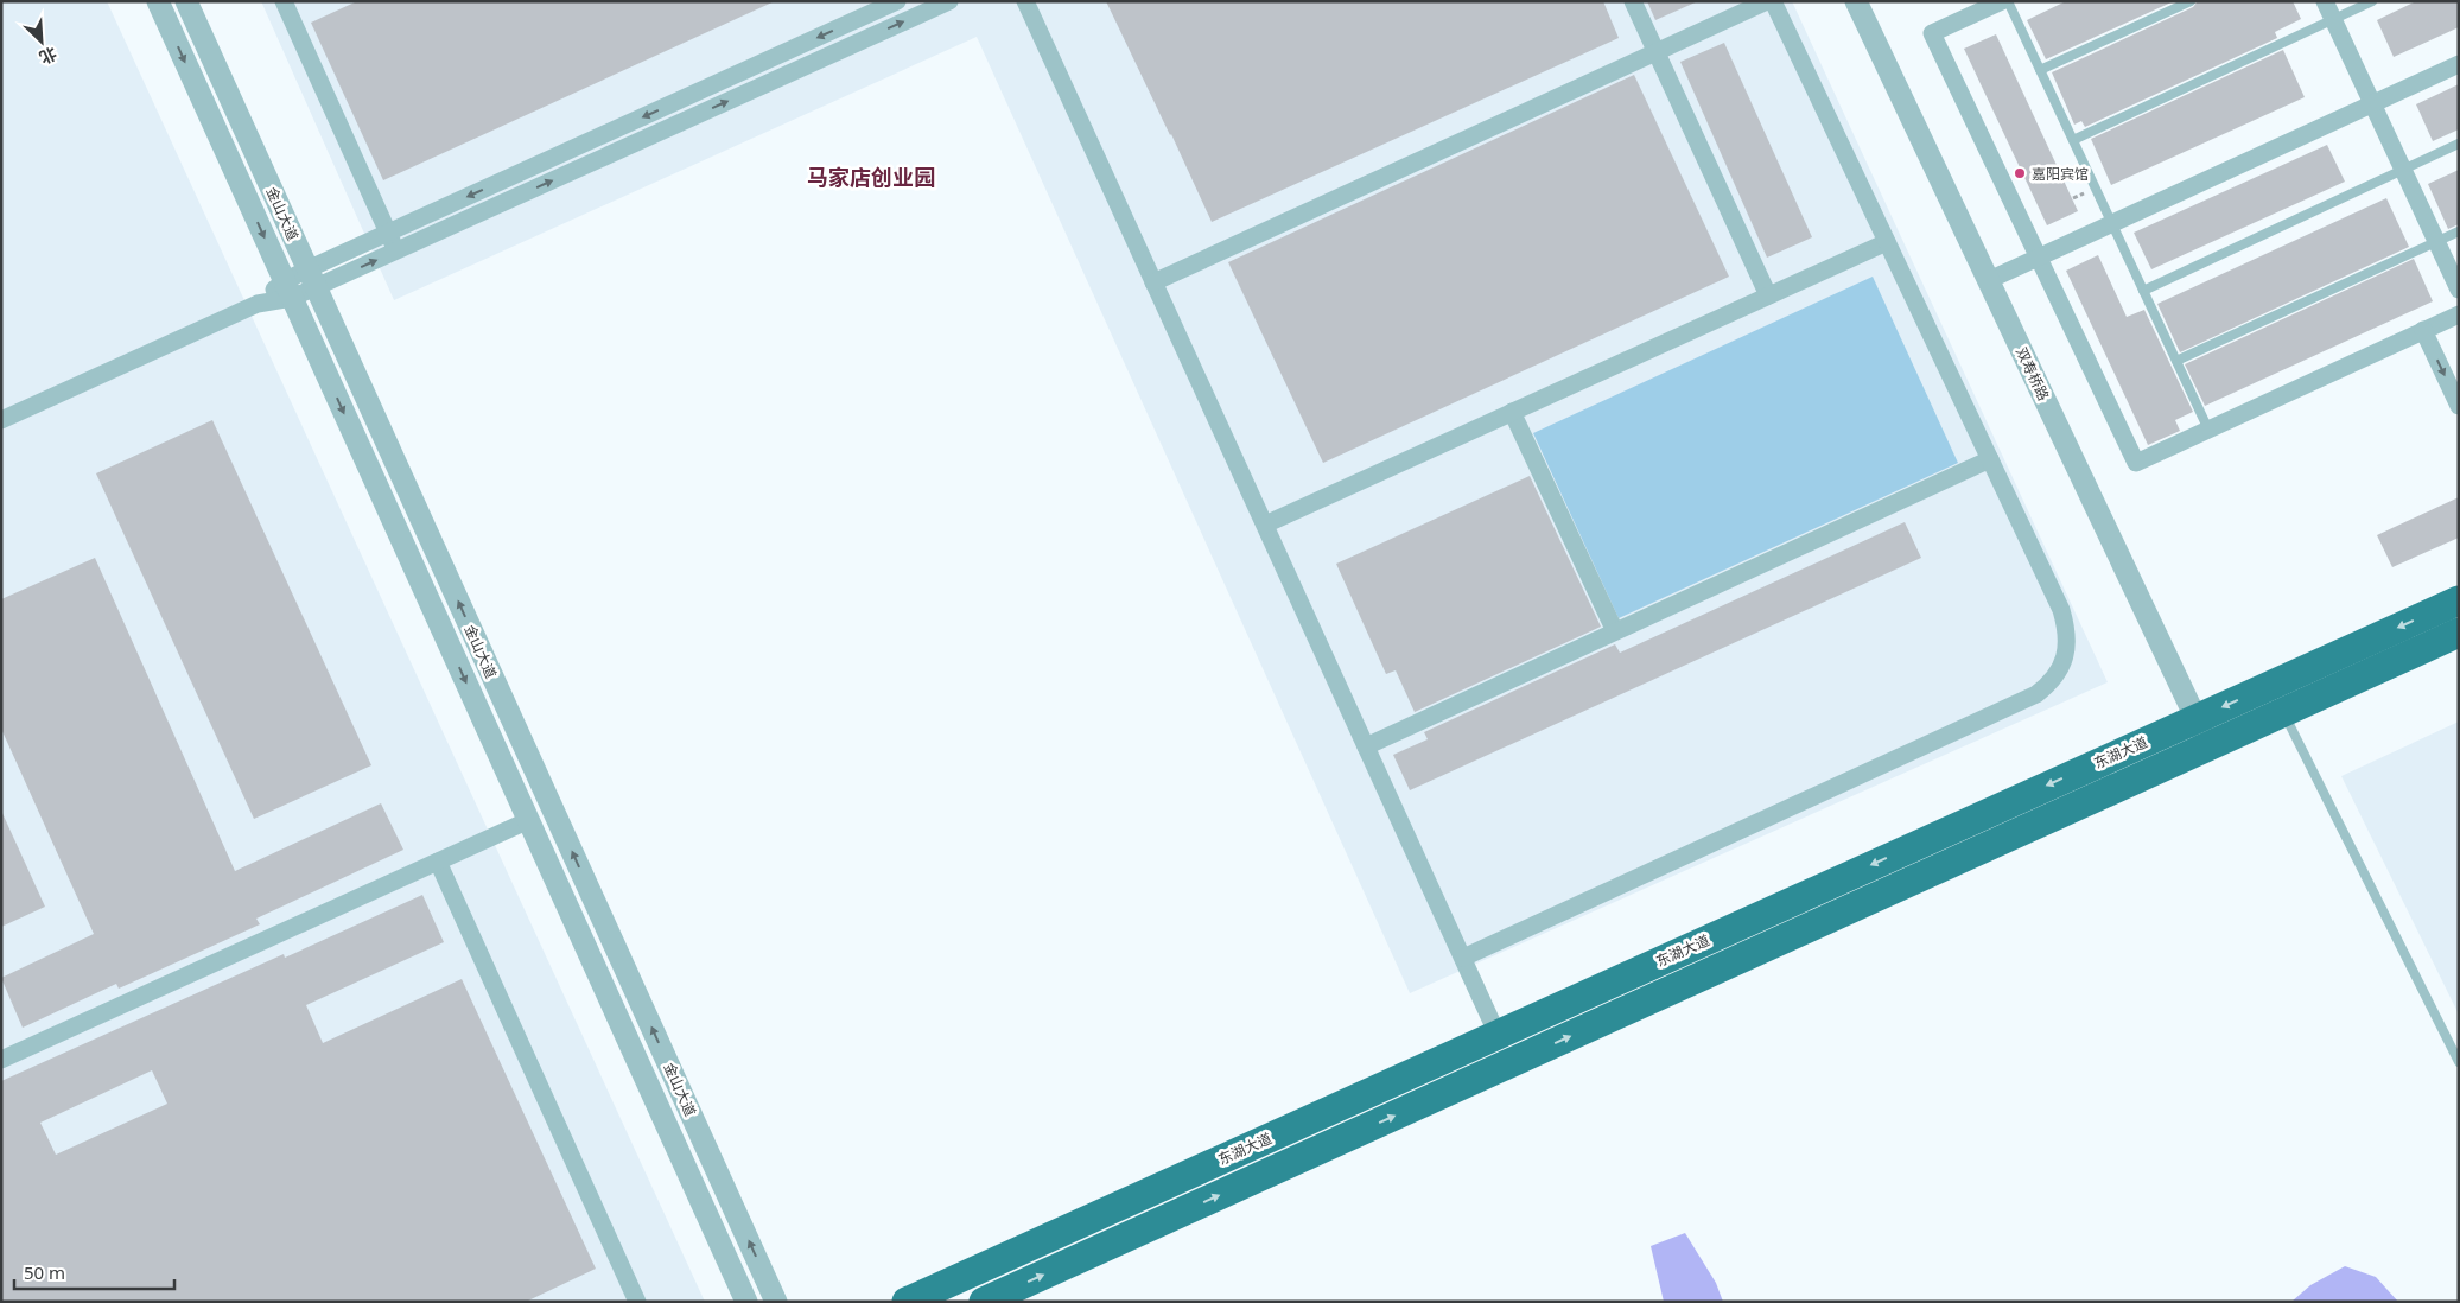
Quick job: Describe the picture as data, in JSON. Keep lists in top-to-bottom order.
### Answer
{
  "streets": {
    "highway": ["东湖大道"],
    "street": ["金山大道", "双寿桥路"]
  },
  "crossings": [
    ["双寿桥路", "东湖大道"]
  ],
  "districts": ["马家店创业园"],
  "places": ["嘉阳宾馆"],
  "scale_bar": "50 m",
  "north": "bottom right"
}
